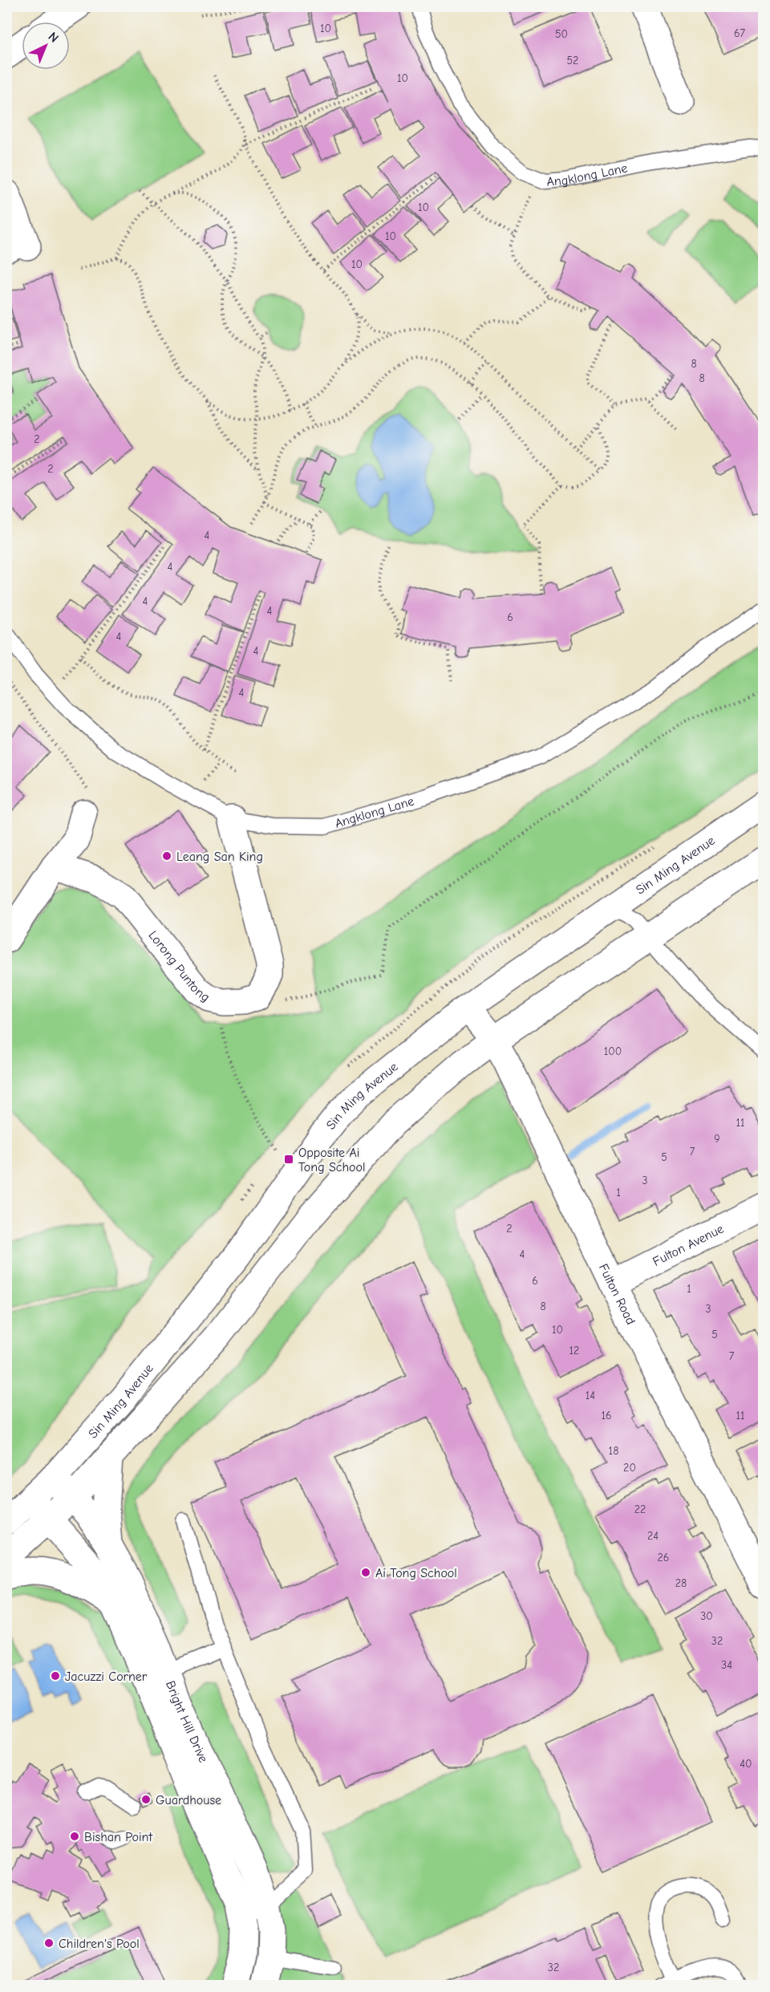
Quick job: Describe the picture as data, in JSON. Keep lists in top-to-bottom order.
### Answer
{
  "streets": {
    "street": [
      "Sin Ming Avenue",
      "Lorong Puntong",
      "Fulton Avenue",
      "Fulton Road",
      "Bright Hill Drive"
    ],
    "lane": ["Angklong Lane"]
  },
  "crossings": [
    ["Angklong Lane", "Lorong Puntong"],
    ["Sin Ming Avenue", "Fulton Road"],
    ["Sin Ming Avenue", "Bright Hill Drive"],
    ["Fulton Avenue", "Fulton Road"]
  ],
  "places": {
    "other": [
      "Leang San King",
      "Ai Tong School",
      "Jacuzzi Corner",
      "Guardhouse",
      "Bishan Point",
      "Children's Pool"
    ],
    "transit": ["Opposite Ai Tong School"]
  },
  "house_numbers": [
    "10",
    "67",
    "50",
    "52",
    "10",
    "10",
    "10",
    "10",
    "8",
    "8",
    "2",
    "2",
    "4",
    "4",
    "4",
    "4",
    "6",
    "4",
    "4",
    "4",
    "100",
    "11",
    "9",
    "7",
    "5",
    "3",
    "1",
    "2",
    "4",
    "6",
    "1",
    "8",
    "3",
    "10",
    "5",
    "12",
    "7",
    "14",
    "16",
    "11",
    "18",
    "20",
    "22",
    "24",
    "26",
    "28",
    "30",
    "32",
    "34",
    "40",
    "32"
  ],
  "north": "top right"
}
